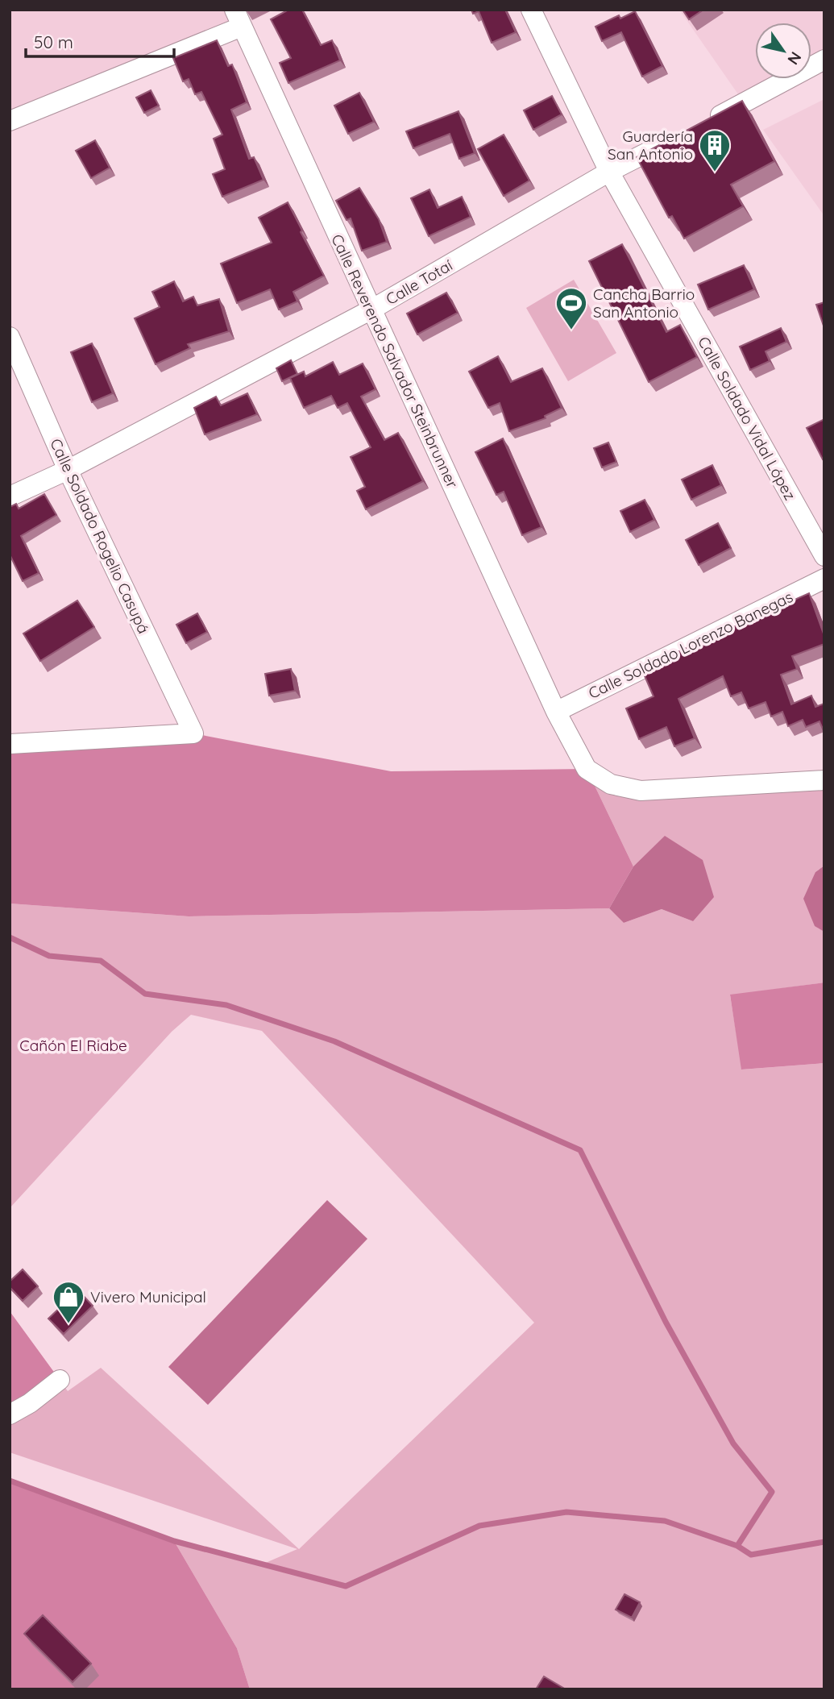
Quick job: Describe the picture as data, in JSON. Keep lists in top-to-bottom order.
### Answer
{
  "streets": {
    "street": [
      "Calle Totaí",
      "Calle Reverendo Salvador Steinbrunner",
      "Calle Soldado Vidal López",
      "Calle Soldado Rogelio Casupá",
      "Calle Soldado Lorenzo Banegas"
    ]
  },
  "crossings": [
    ["Calle Totaí", "Calle Reverendo Salvador Steinbrunner"],
    ["Calle Totaí", "Calle Soldado Vidal López"],
    ["Calle Totaí", "Calle Soldado Rogelio Casupá"],
    ["Calle Reverendo Salvador Steinbrunner", "Calle Soldado Lorenzo Banegas"]
  ],
  "parks": ["Cañón El Riabe"],
  "places": {
    "building": ["Guardería San Antonio"],
    "sports": ["Cancha Barrio San Antonio"],
    "shop": ["Vivero Municipal"]
  },
  "scale_bar": "50 m",
  "north": "bottom right"
}
